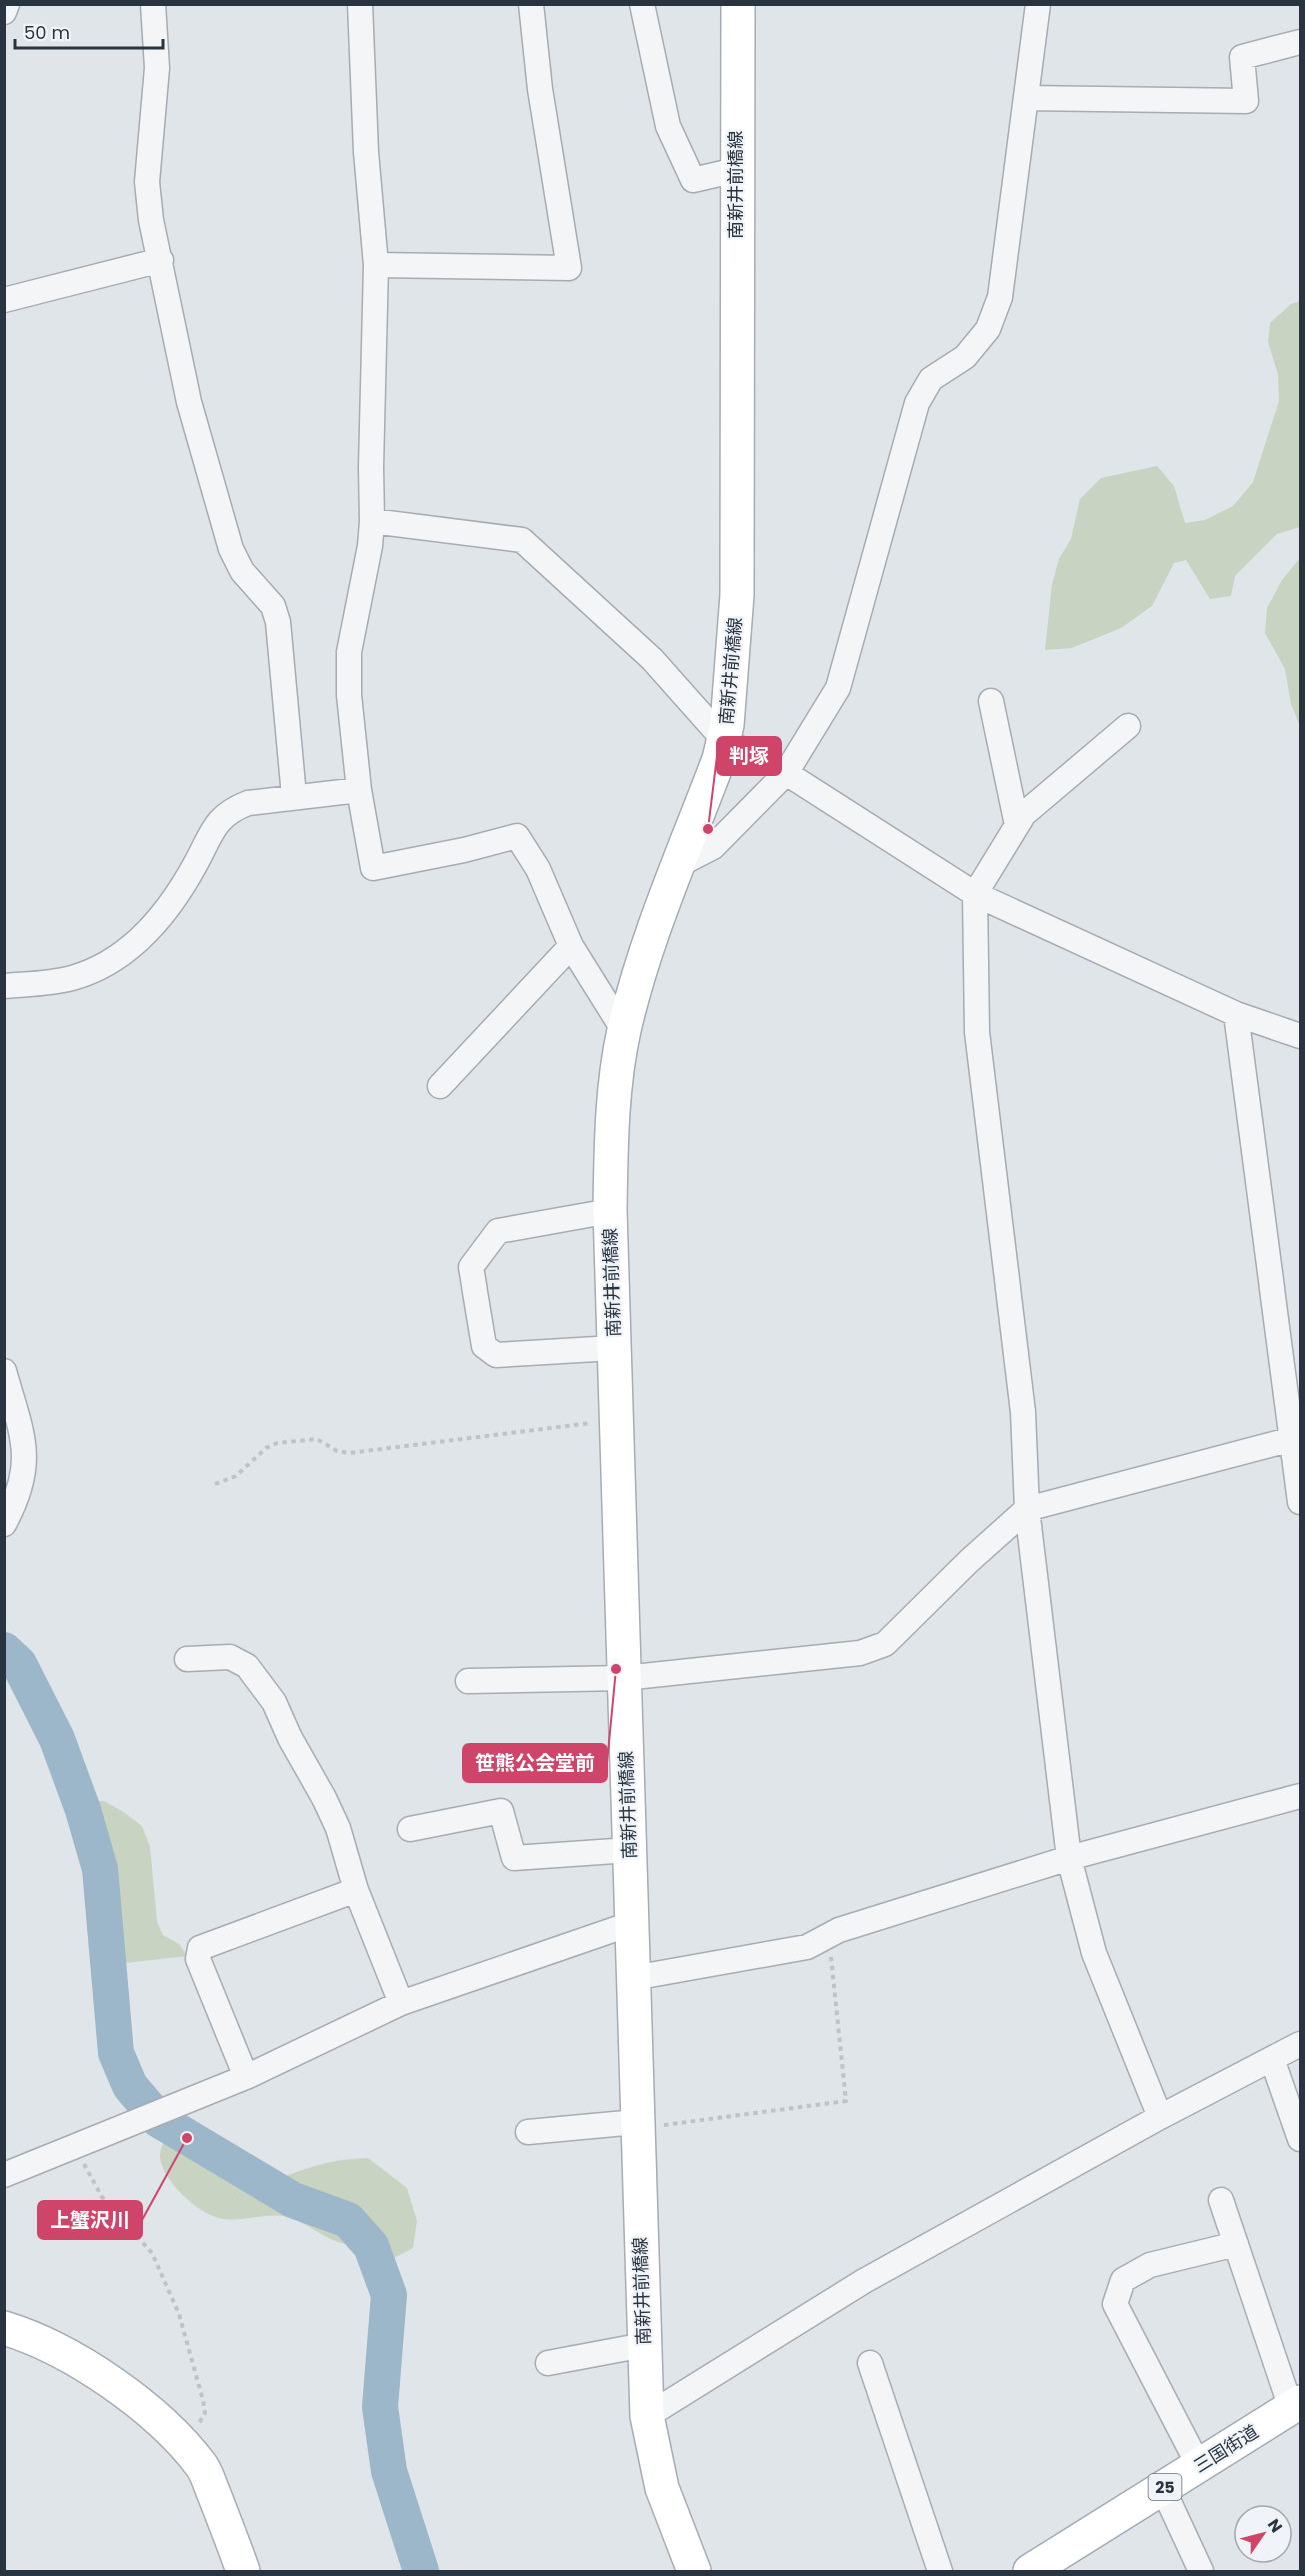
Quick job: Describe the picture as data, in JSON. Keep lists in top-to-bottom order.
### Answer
{
  "streets": {
    "main road": ["南新井前橋線", "三国街道", "25"]
  },
  "places": ["判塚", "笹熊公会堂前", "上蟹沢川"],
  "scale_bar": "50 m",
  "north": "top right"
}
